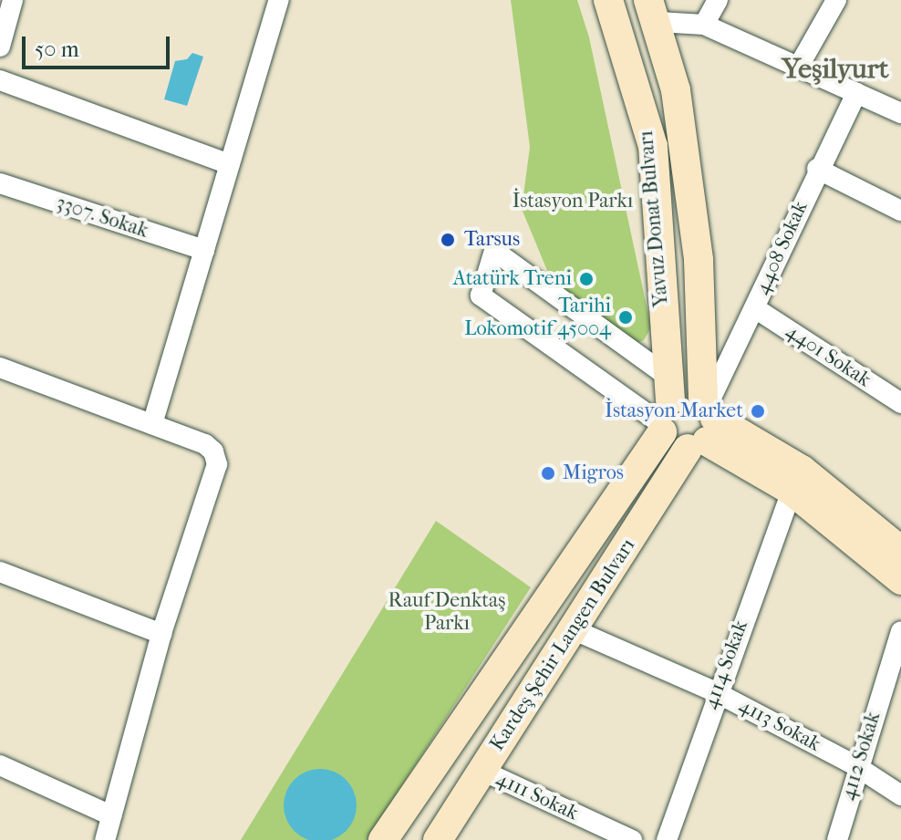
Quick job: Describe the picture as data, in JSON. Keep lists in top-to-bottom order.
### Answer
{
  "streets": {
    "street": [
      "3307. Sokak",
      "Yavuz Donat Bulvarı",
      "4408 Sokak",
      "4401 Sokak",
      "Kardeş Şehir Langen Bulvarı",
      "4114 Sokak",
      "4113 Sokak",
      "4112 Sokak",
      "4111 Sokak"
    ]
  },
  "crossings": [
    ["Yavuz Donat Bulvarı", "4408 Sokak"],
    ["Yavuz Donat Bulvarı", "Kardeş Şehir Langen Bulvarı"],
    ["4408 Sokak", "4401 Sokak"],
    ["4408 Sokak", "Kardeş Şehir Langen Bulvarı"],
    ["Kardeş Şehir Langen Bulvarı", "4113 Sokak"],
    ["Kardeş Şehir Langen Bulvarı", "4111 Sokak"],
    ["4114 Sokak", "4113 Sokak"],
    ["4113 Sokak", "4112 Sokak"]
  ],
  "districts": ["Yeşilyurt"],
  "parks": ["İstasyon Parkı", "Rauf Denktaş Parkı"],
  "places": [
    "Tarsus",
    "Atatürk Treni",
    "Tarihi Lokomotif 45004",
    "İstasyon Market",
    "Migros"
  ],
  "scale_bar": "50 m"
}
